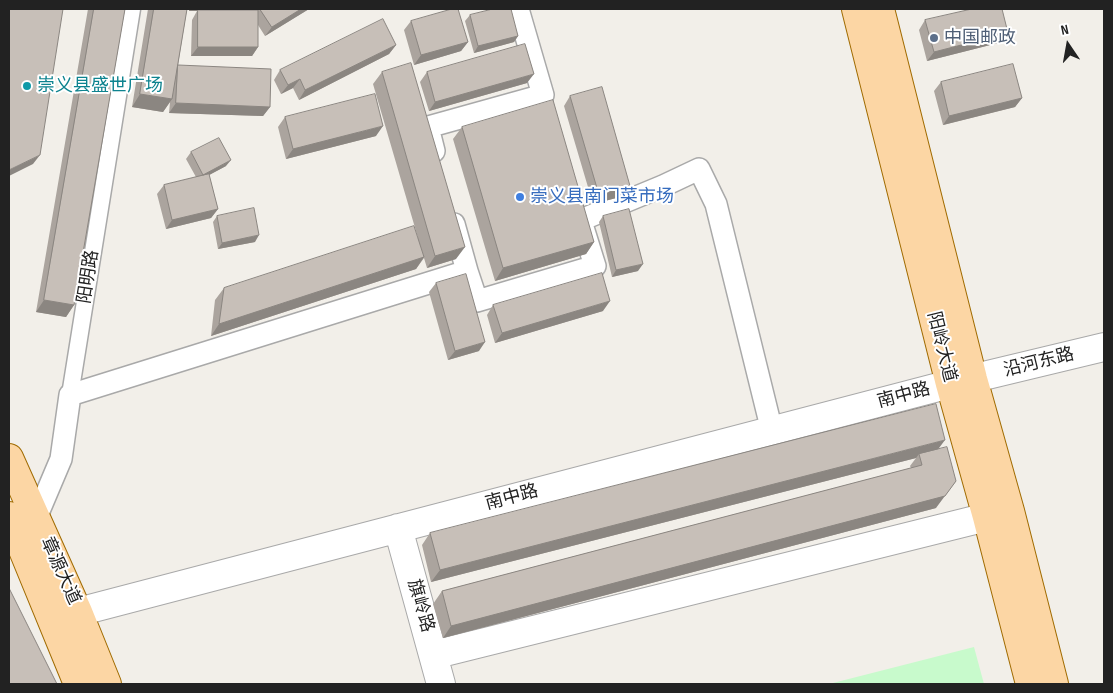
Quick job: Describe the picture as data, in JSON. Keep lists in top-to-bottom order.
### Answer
{
  "streets": {
    "main road": ["阳岭大道", "章源大道"],
    "street": [
      "阳明路",
      "沿河东路",
      "南中路",
      "旗岭路"
    ]
  },
  "crossings": [
    ["阳明路", "章源大道"],
    ["阳岭大道", "沿河东路"],
    ["阳岭大道", "南中路"],
    ["沿河东路", "南中路"],
    ["南中路", "章源大道"],
    ["南中路", "旗岭路"]
  ],
  "places": ["中国邮政", "崇义县盛世广场", "崇义县南门菜市场"],
  "north": "top"
}
